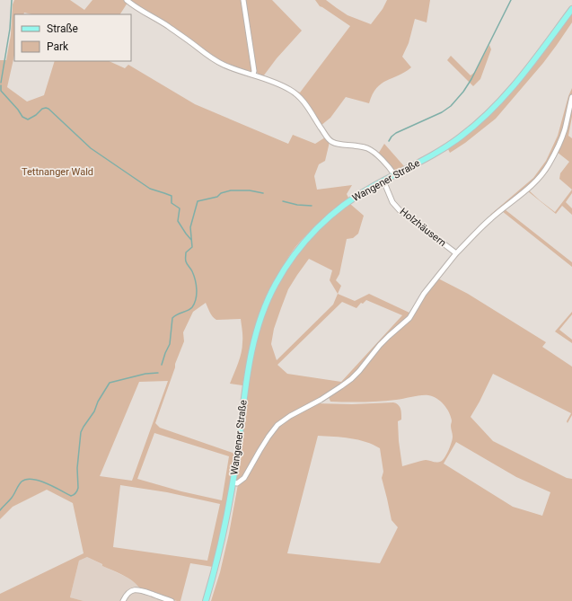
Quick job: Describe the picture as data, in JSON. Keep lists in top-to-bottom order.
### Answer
{
  "streets": {
    "main road": ["Wangener Straße"],
    "street": ["Holzhäusern"]
  },
  "crossings": [
    ["Wangener Straße", "Holzhäusern"]
  ],
  "parks": ["Tettnanger Wald"],
  "legend": ["Straße", "Park"]
}
